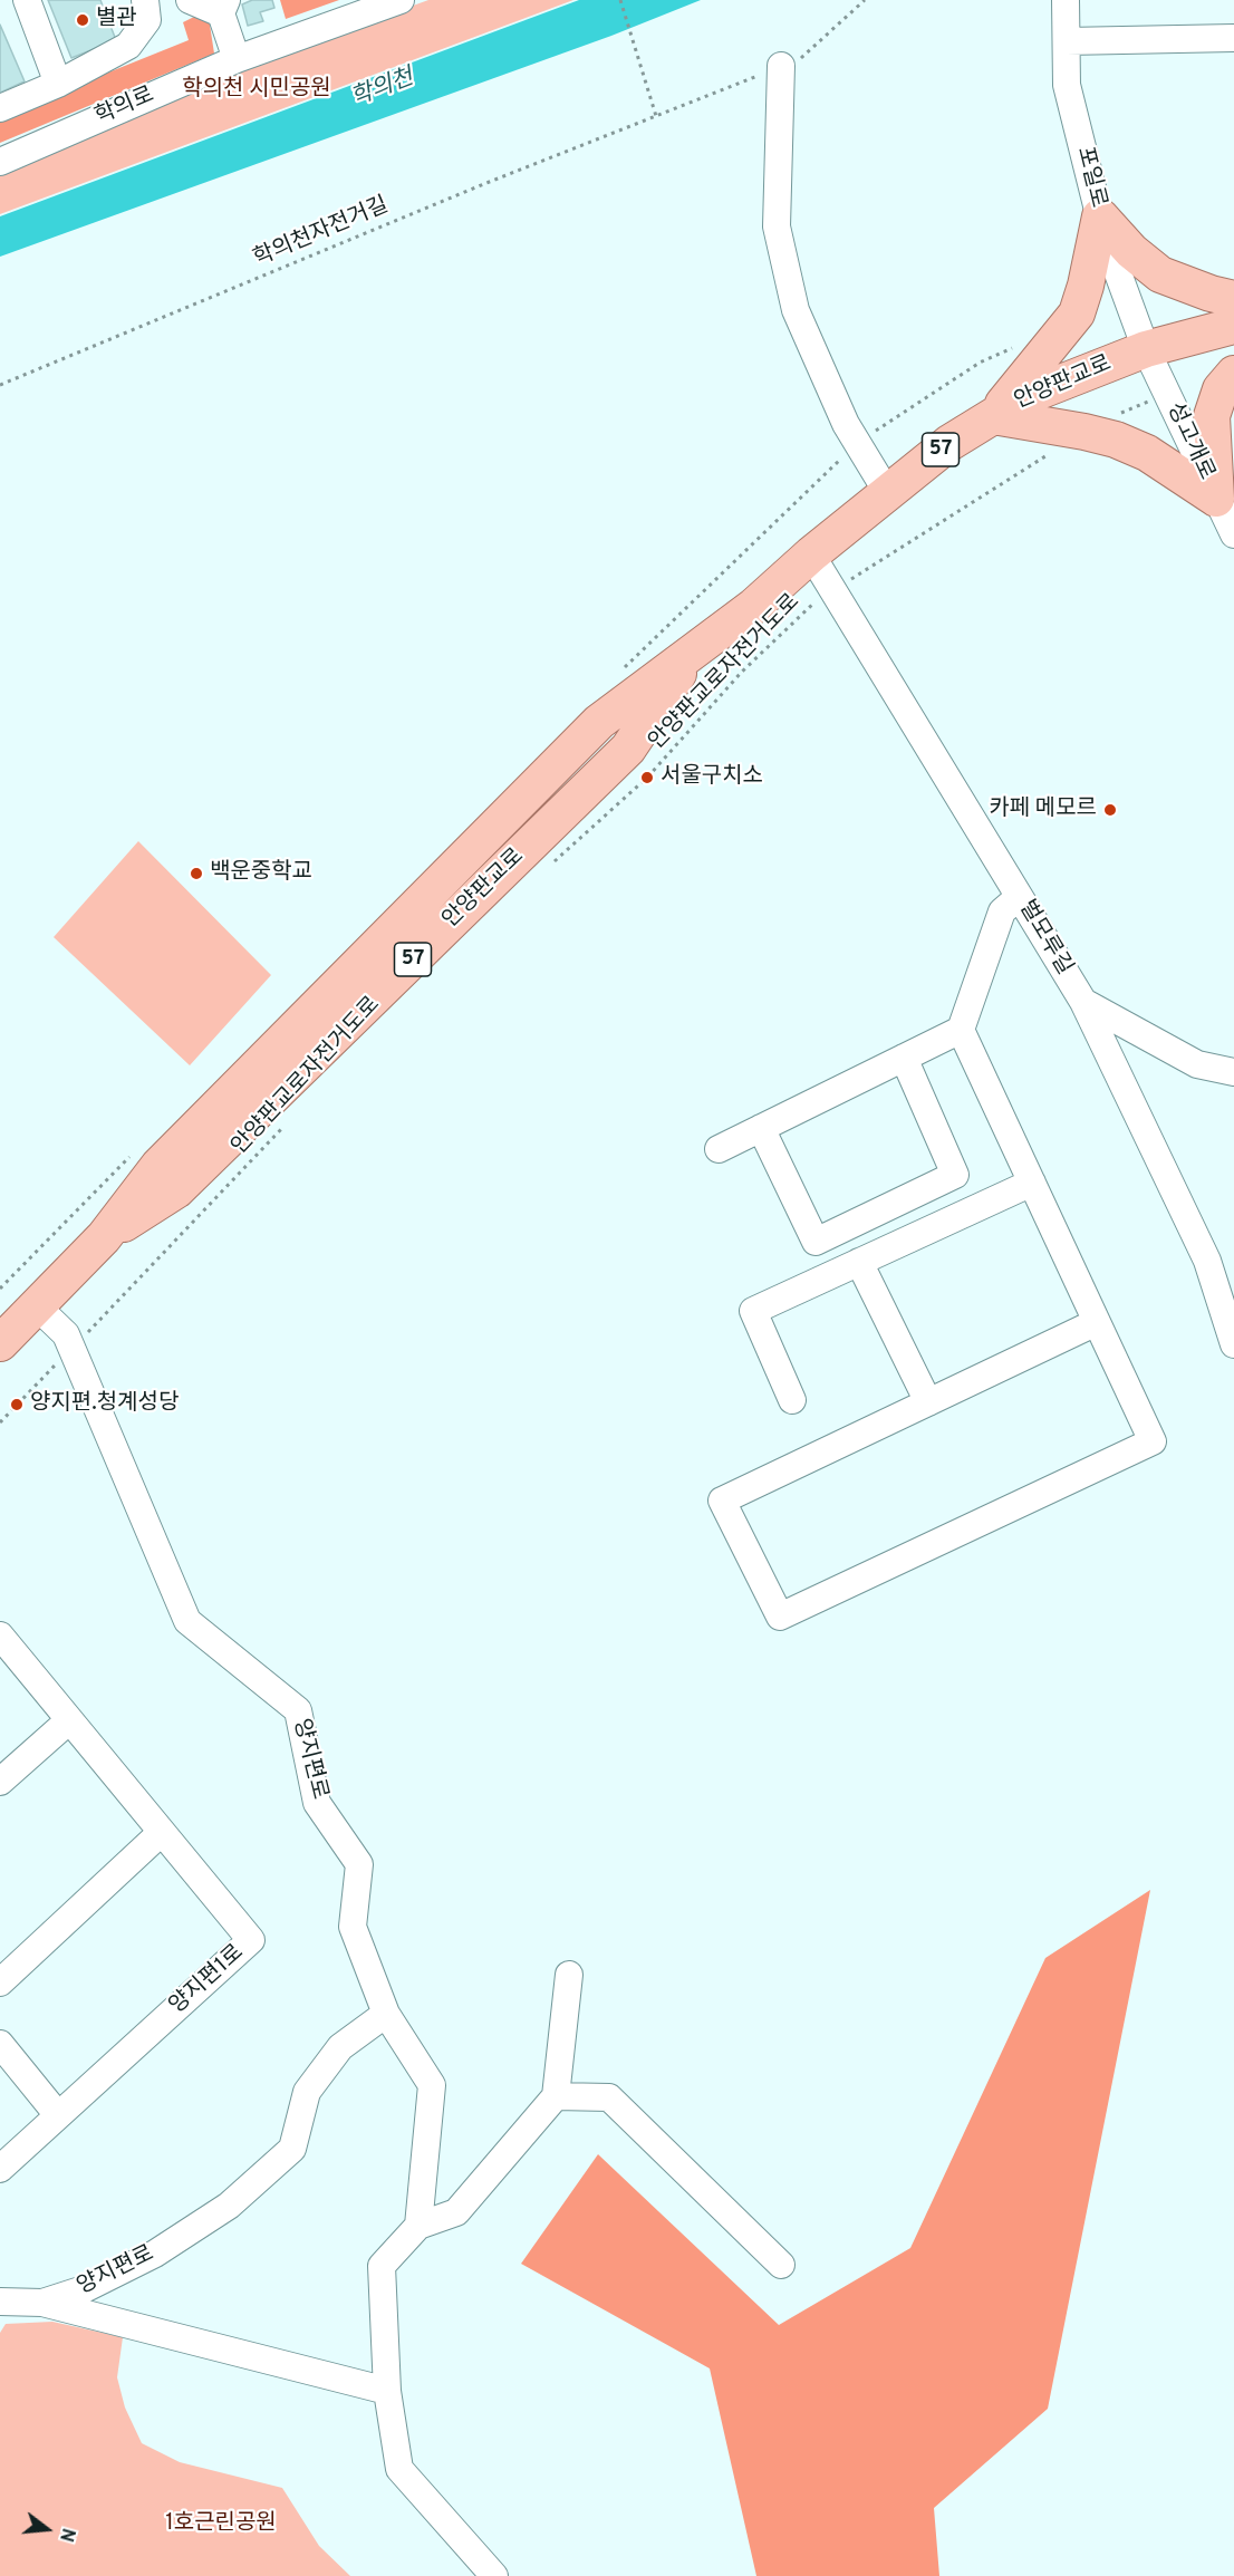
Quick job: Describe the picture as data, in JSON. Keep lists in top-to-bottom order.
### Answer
{
  "streets": {
    "main road": ["안양판교로", "57"],
    "street": [
      "학의로",
      "포일로",
      "성고개로",
      "벌모루길",
      "양지편로",
      "양지편1로"
    ],
    "path": ["학의천자전거길", "안양판교로자전거도로"]
  },
  "crossings": [
    ["포일로", "안양판교로"],
    ["포일로", "성고개로"],
    ["안양판교로", "성고개로"],
    ["안양판교로", "벌모루길"],
    ["안양판교로", "양지편로"],
    ["안양판교로자전거도로", "벌모루길"],
    ["안양판교로자전거도로", "양지편로"]
  ],
  "water": ["학의천"],
  "parks": ["학의천 시민공원", "1호근린공원"],
  "places": [
    "별관",
    "서울구치소",
    "카페 메모르",
    "백운중학교",
    "양지편.청계성당"
  ],
  "north": "right"
}
